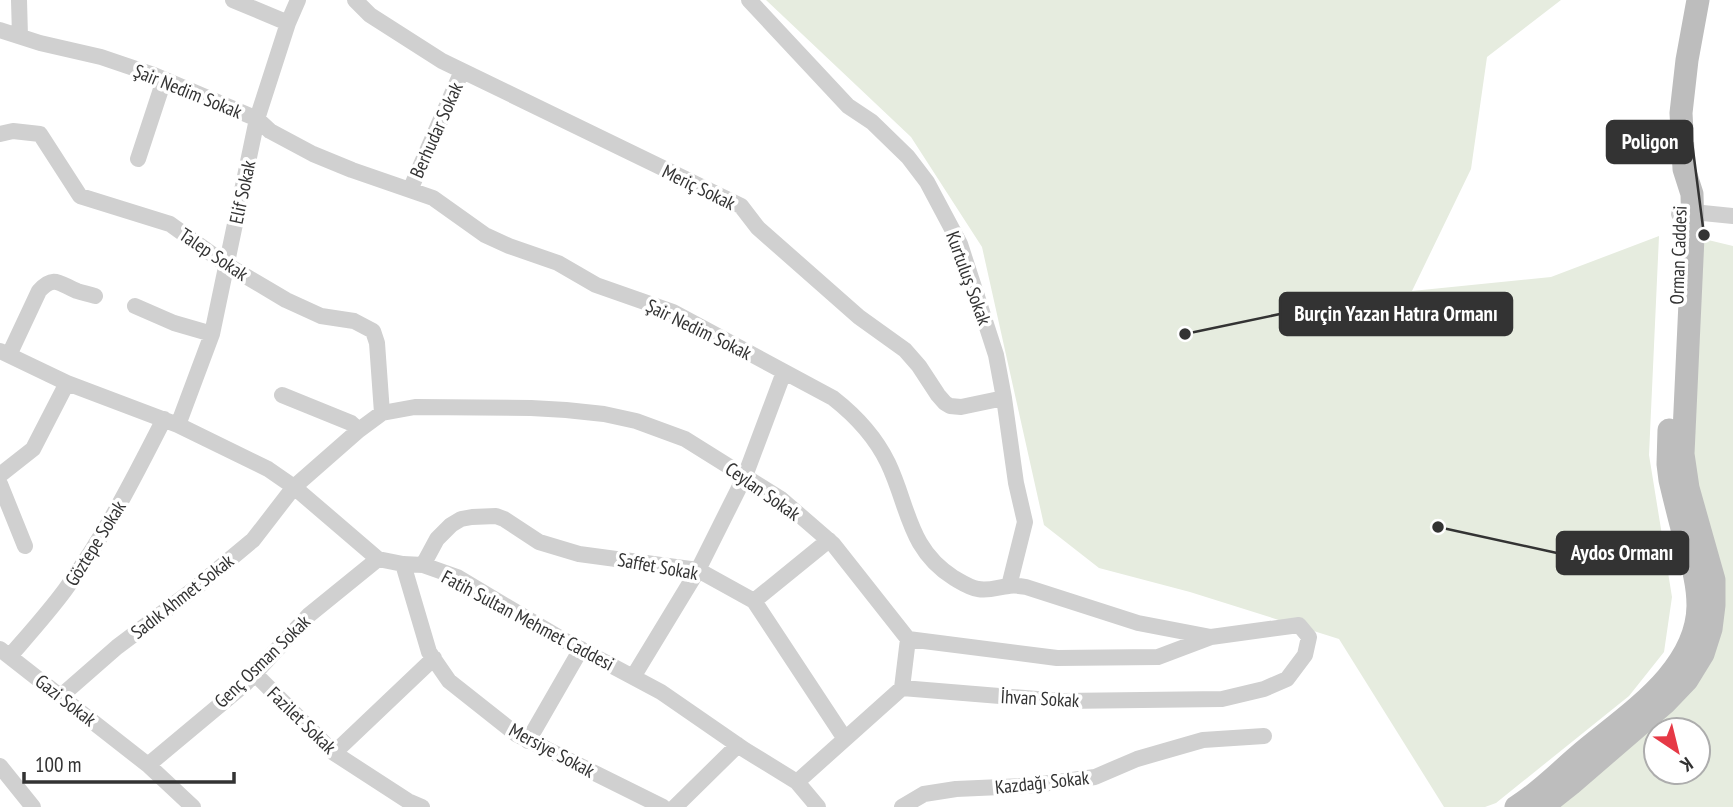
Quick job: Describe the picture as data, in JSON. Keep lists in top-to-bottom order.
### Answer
{
  "streets": {
    "street": [
      "Şair Nedim Sokak",
      "Berhudar Sokak",
      "Meriç Sokak",
      "Elif Sokak",
      "Talep Sokak",
      "Orman Caddesi",
      "Kurtuluş Sokak",
      "Ceylan Sokak",
      "Göztepe Sokak",
      "Saffet Sokak",
      "Sadık Ahmet Sokak",
      "Fatih Sultan Mehmet Caddesi",
      "Genç Osman Sokak",
      "İhvan Sokak",
      "Gazi Sokak",
      "Fazilet Sokak",
      "Mersiye Sokak",
      "Kazdağı Sokak"
    ]
  },
  "crossings": [
    ["Şair Nedim Sokak", "Berhudar Sokak"],
    ["Şair Nedim Sokak", "Elif Sokak"],
    ["Şair Nedim Sokak", "Kurtuluş Sokak"],
    ["Şair Nedim Sokak", "İhvan Sokak"],
    ["Berhudar Sokak", "Meriç Sokak"],
    ["Meriç Sokak", "Kurtuluş Sokak"],
    ["Elif Sokak", "Talep Sokak"],
    ["Elif Sokak", "Göztepe Sokak"],
    ["Elif Sokak", "Fatih Sultan Mehmet Caddesi"],
    ["Talep Sokak", "Ceylan Sokak"],
    ["Ceylan Sokak", "Sadık Ahmet Sokak"],
    ["Ceylan Sokak", "Fatih Sultan Mehmet Caddesi"],
    ["Göztepe Sokak", "Fatih Sultan Mehmet Caddesi"],
    ["Göztepe Sokak", "Gazi Sokak"],
    ["Saffet Sokak", "Fatih Sultan Mehmet Caddesi"],
    ["Sadık Ahmet Sokak", "Fatih Sultan Mehmet Caddesi"],
    ["Sadık Ahmet Sokak", "Gazi Sokak"],
    ["Fatih Sultan Mehmet Caddesi", "Genç Osman Sokak"],
    ["Fatih Sultan Mehmet Caddesi", "Mersiye Sokak"],
    ["Genç Osman Sokak", "Gazi Sokak"],
    ["Genç Osman Sokak", "Fazilet Sokak"]
  ],
  "places": ["Poligon", "Burçin Yazan Hatıra Ormanı", "Aydos Ormanı"],
  "scale_bar": "100 m",
  "north": "bottom right"
}
